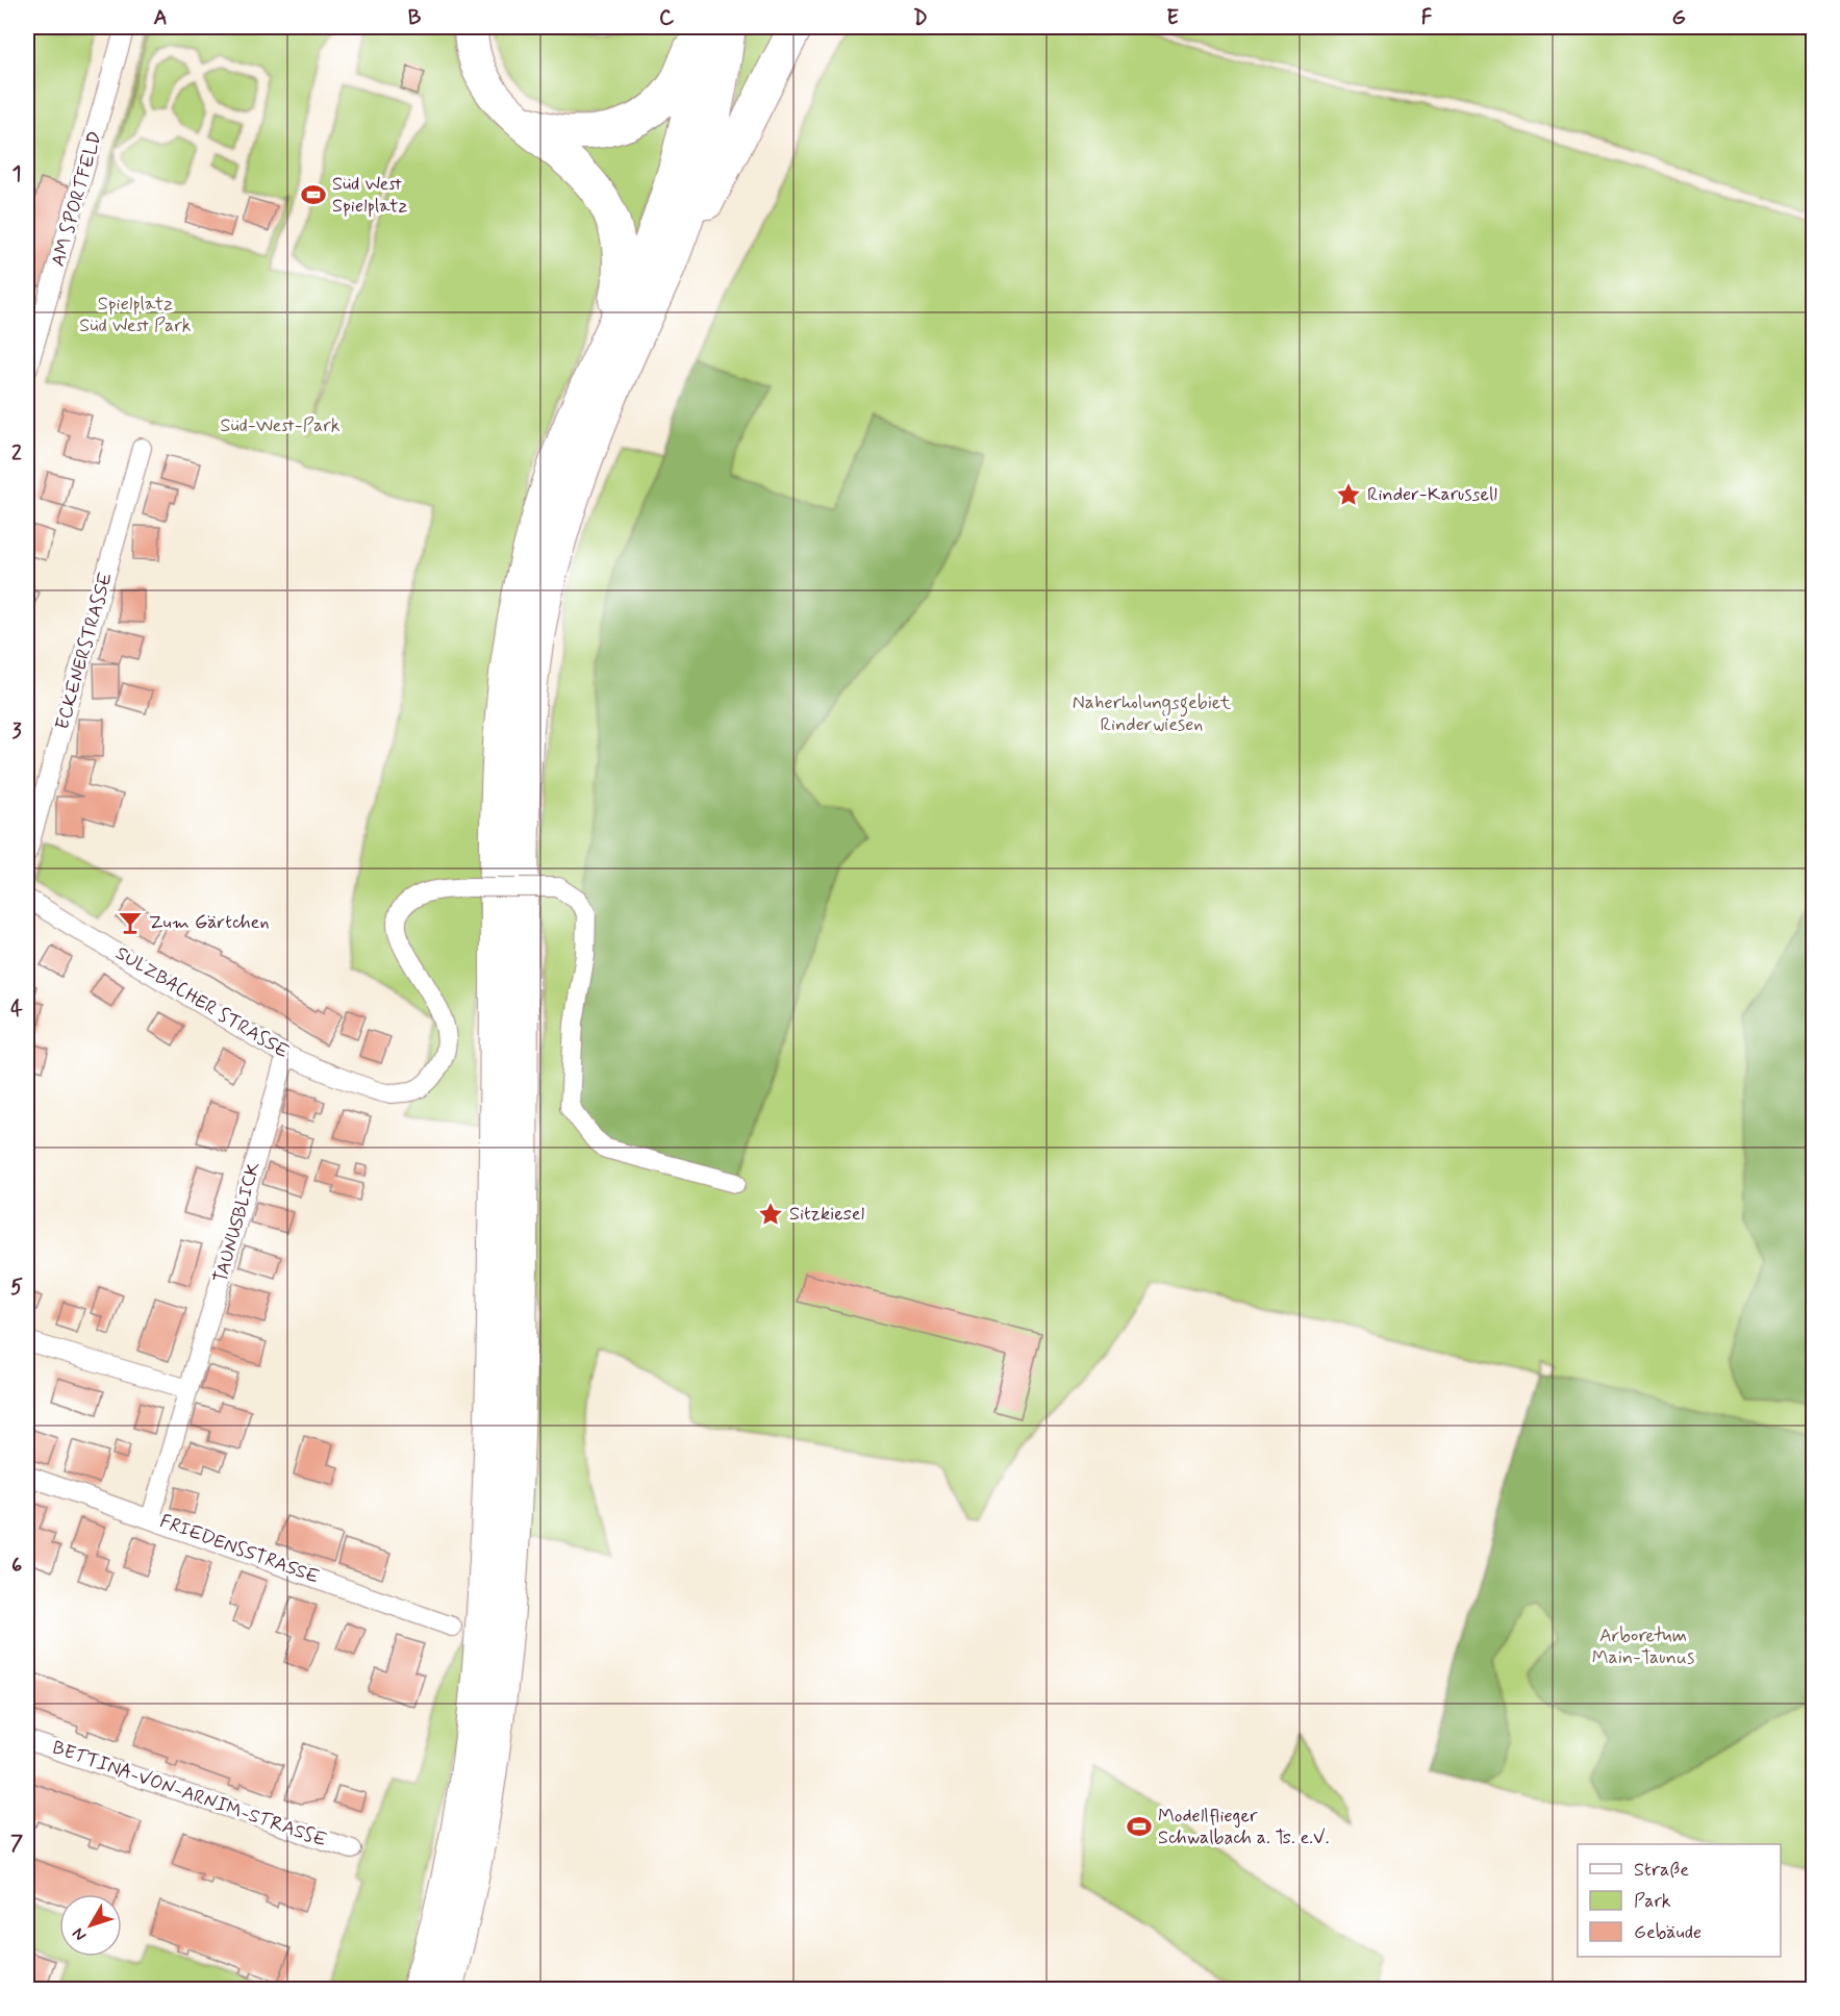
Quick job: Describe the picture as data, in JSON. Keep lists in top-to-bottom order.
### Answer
{
  "streets": {
    "street": [
      "AM SPORTFELD",
      "ECKENERSTRASSE",
      "SULZBACHER STRASSE",
      "TAUNUSBLICK",
      "FRIEDENSSTRASSE",
      "BETTINA-VON-ARNIM-STRASSE"
    ]
  },
  "crossings": [
    ["SULZBACHER STRASSE", "TAUNUSBLICK"],
    ["TAUNUSBLICK", "FRIEDENSSTRASSE"]
  ],
  "parks": [
    "Spielplatz Süd West Park",
    "Süd-West-Park",
    "Naherholungsgebiet Rinderwiesen",
    "Arboretum Main-Taunus"
  ],
  "places": {
    "sports": ["Süd West Spielplatz", "Modellflieger Schwalbach a. Ts. e.V."],
    "place": ["Rinder-Karussell", "Sitzkiesel"],
    "bar": ["Zum Gärtchen"]
  },
  "legend": ["Straße", "Park", "Gebäude"],
  "north": "bottom left",
  "grid": {
    "columns": [
      "A",
      "B",
      "C",
      "D",
      "E",
      "F",
      "G"
    ],
    "rows": [
      "1",
      "2",
      "3",
      "4",
      "5",
      "6",
      "7"
    ]
  }
}
